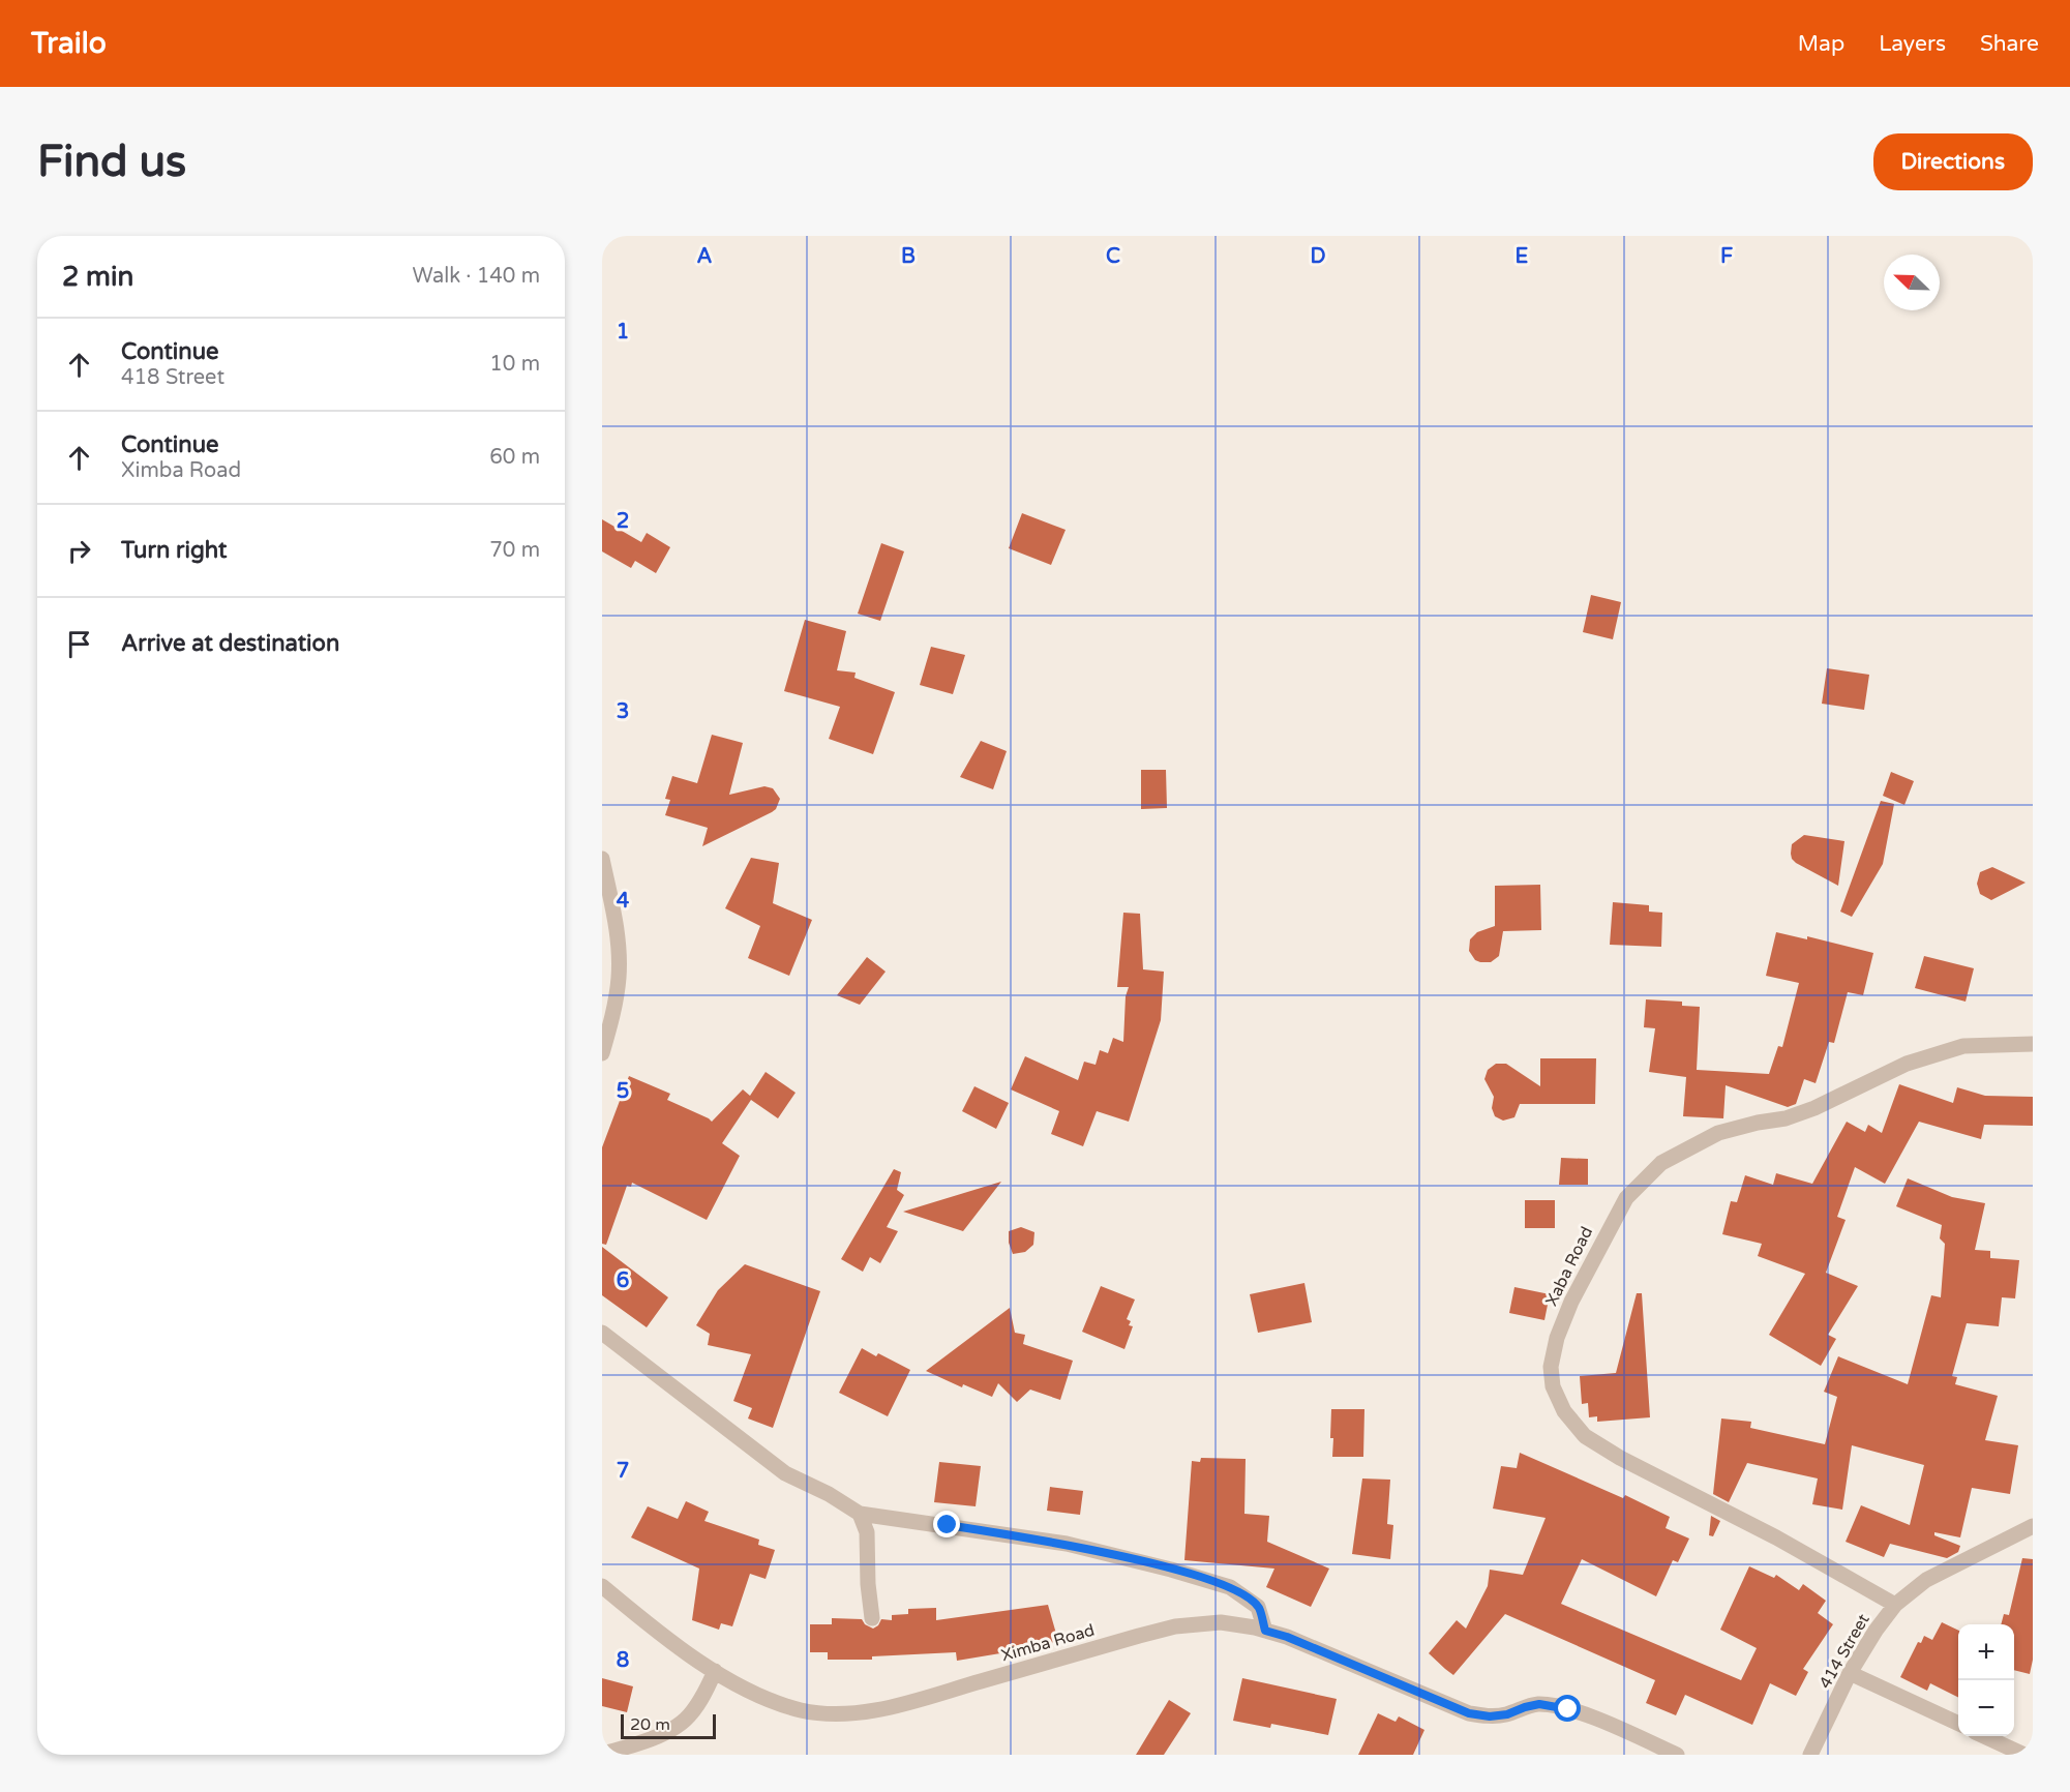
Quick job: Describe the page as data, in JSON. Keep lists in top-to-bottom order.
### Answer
{
  "streets": {
    "street": ["Xaba Road", "Ximba Road", "414 Street"]
  },
  "crossings": [
    ["Xaba Road", "414 Street"]
  ],
  "scale_bar": "20 m",
  "north": "top left",
  "page": {
    "header": "Trailo",
    "nav": ["Map", "Layers", "Share"],
    "buttons": "Directions",
    "title": "Find us",
    "heading": ["2 min", "Walk · 140 m"],
    "list": [
      ["Continue", "418 Street", "10 m"],
      ["Continue", "Ximba Road", "60 m"],
      ["Turn right", "70 m"],
      "Arrive at destination"
    ],
    "map_buttons": ["+", "−"],
    "scale": "20 m"
  },
  "grid": {
    "columns": [
      "A",
      "B",
      "C",
      "D",
      "E",
      "F"
    ],
    "rows": [
      "1",
      "2",
      "3",
      "4",
      "5",
      "6",
      "7",
      "8"
    ]
  }
}
